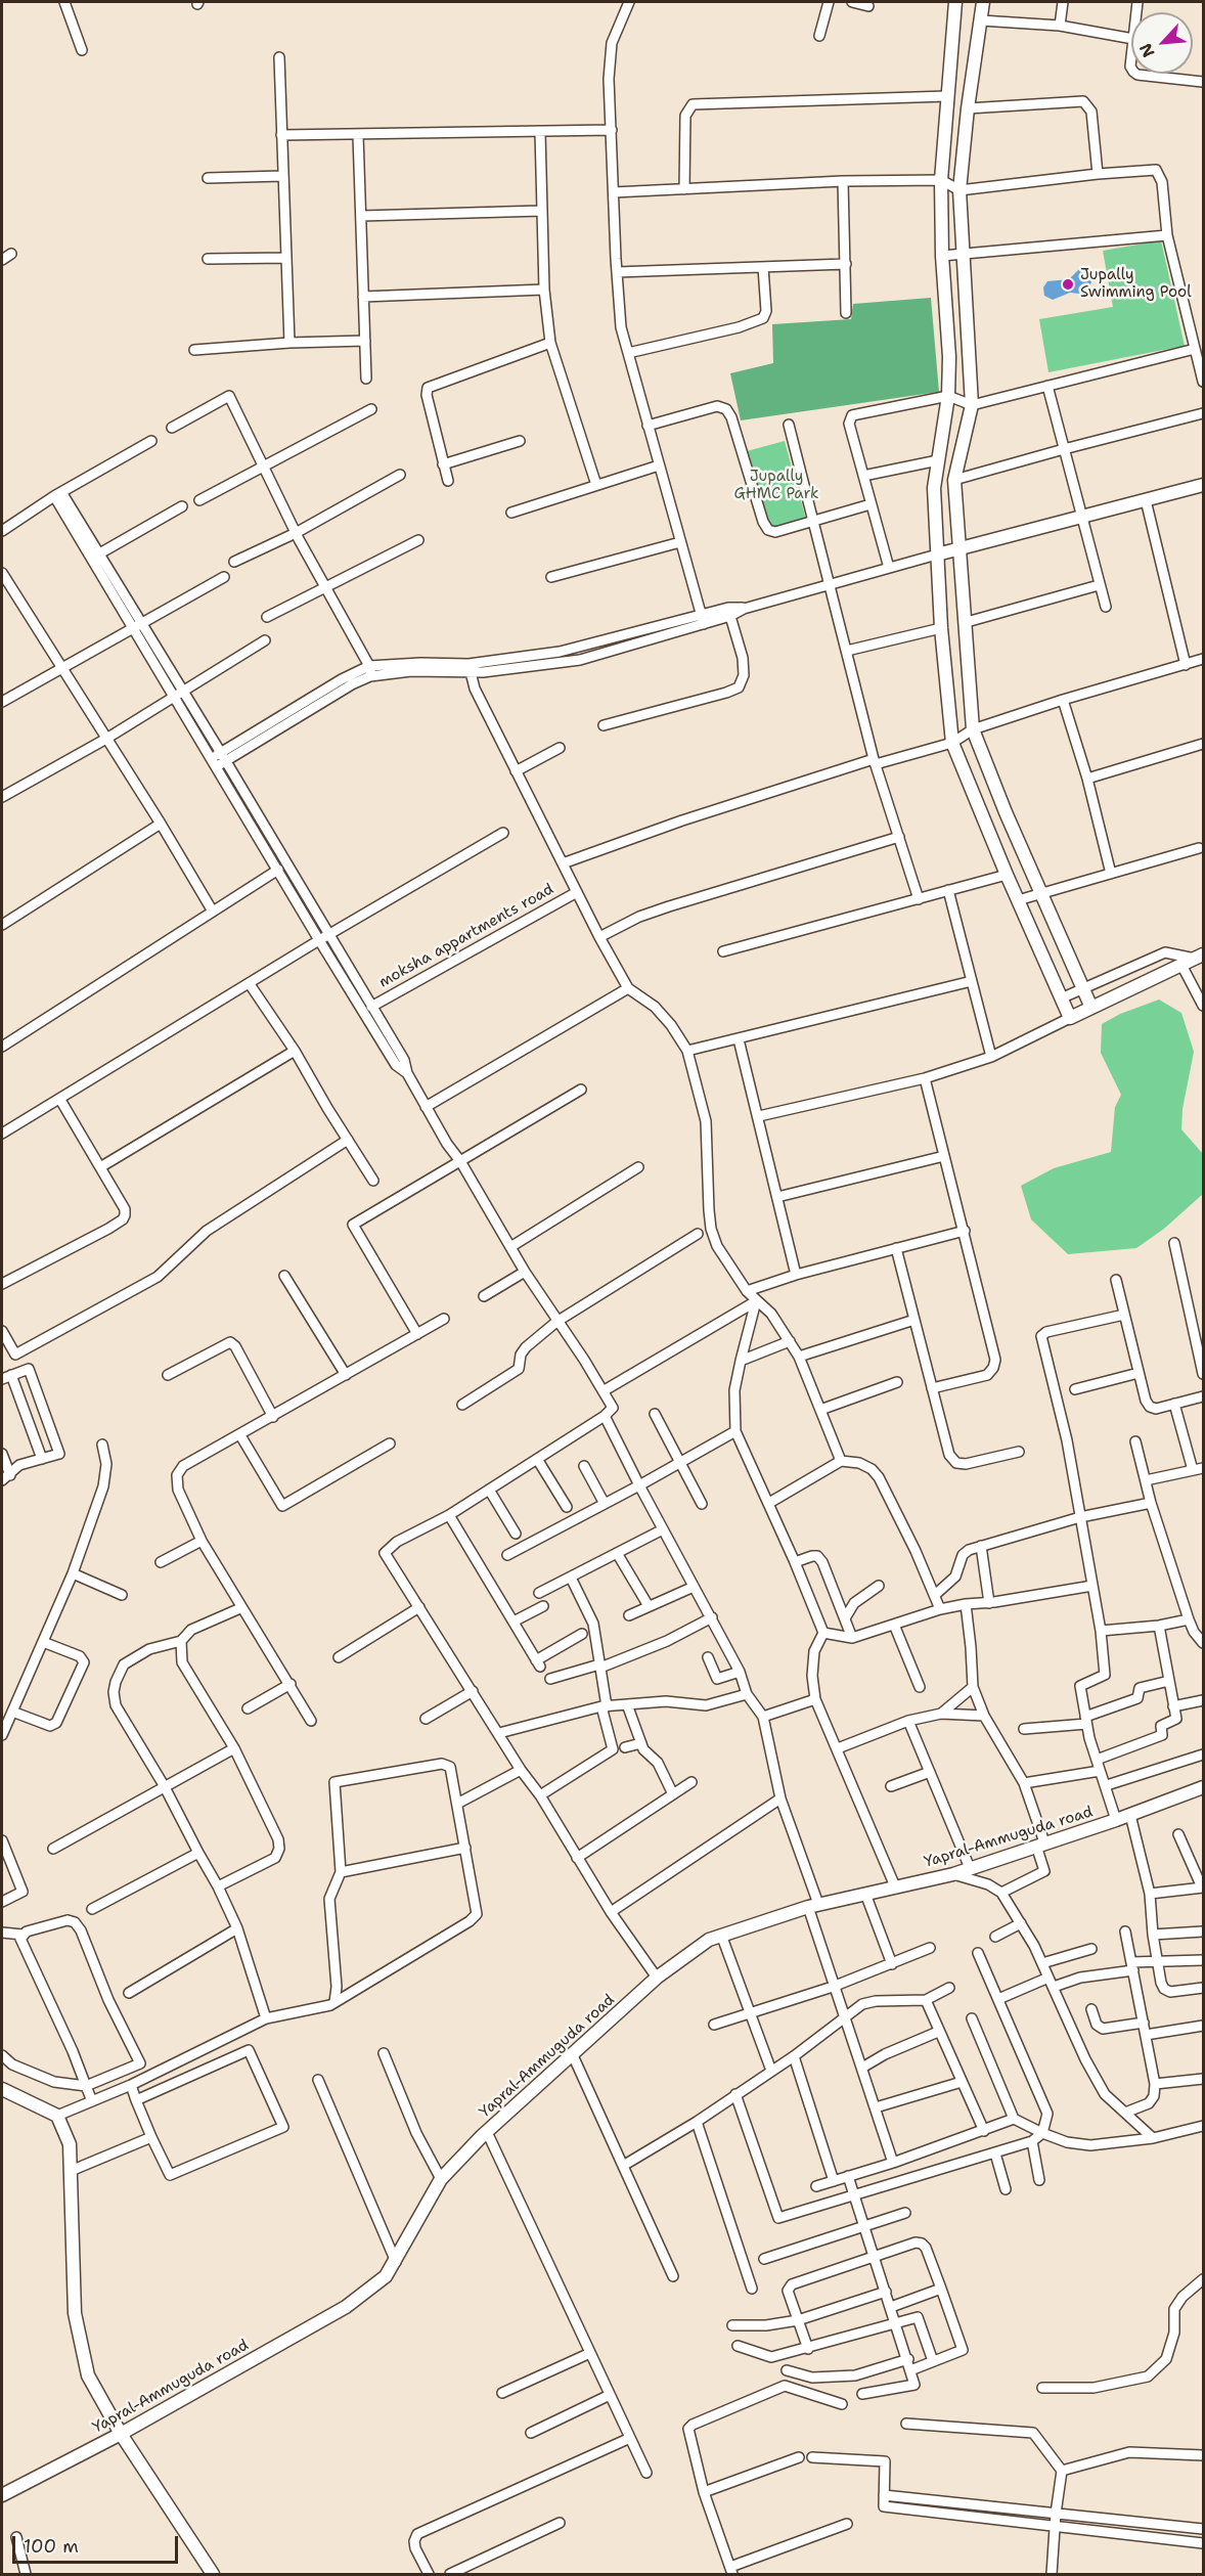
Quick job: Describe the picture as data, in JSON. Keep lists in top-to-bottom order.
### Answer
{
  "streets": {
    "street": ["moksha appartments road", "Yapral-Ammuguda road"]
  },
  "parks": ["Jupally GHMC Park"],
  "places": ["Jupally Swimming Pool"],
  "scale_bar": "100 m",
  "north": "bottom left"
}
